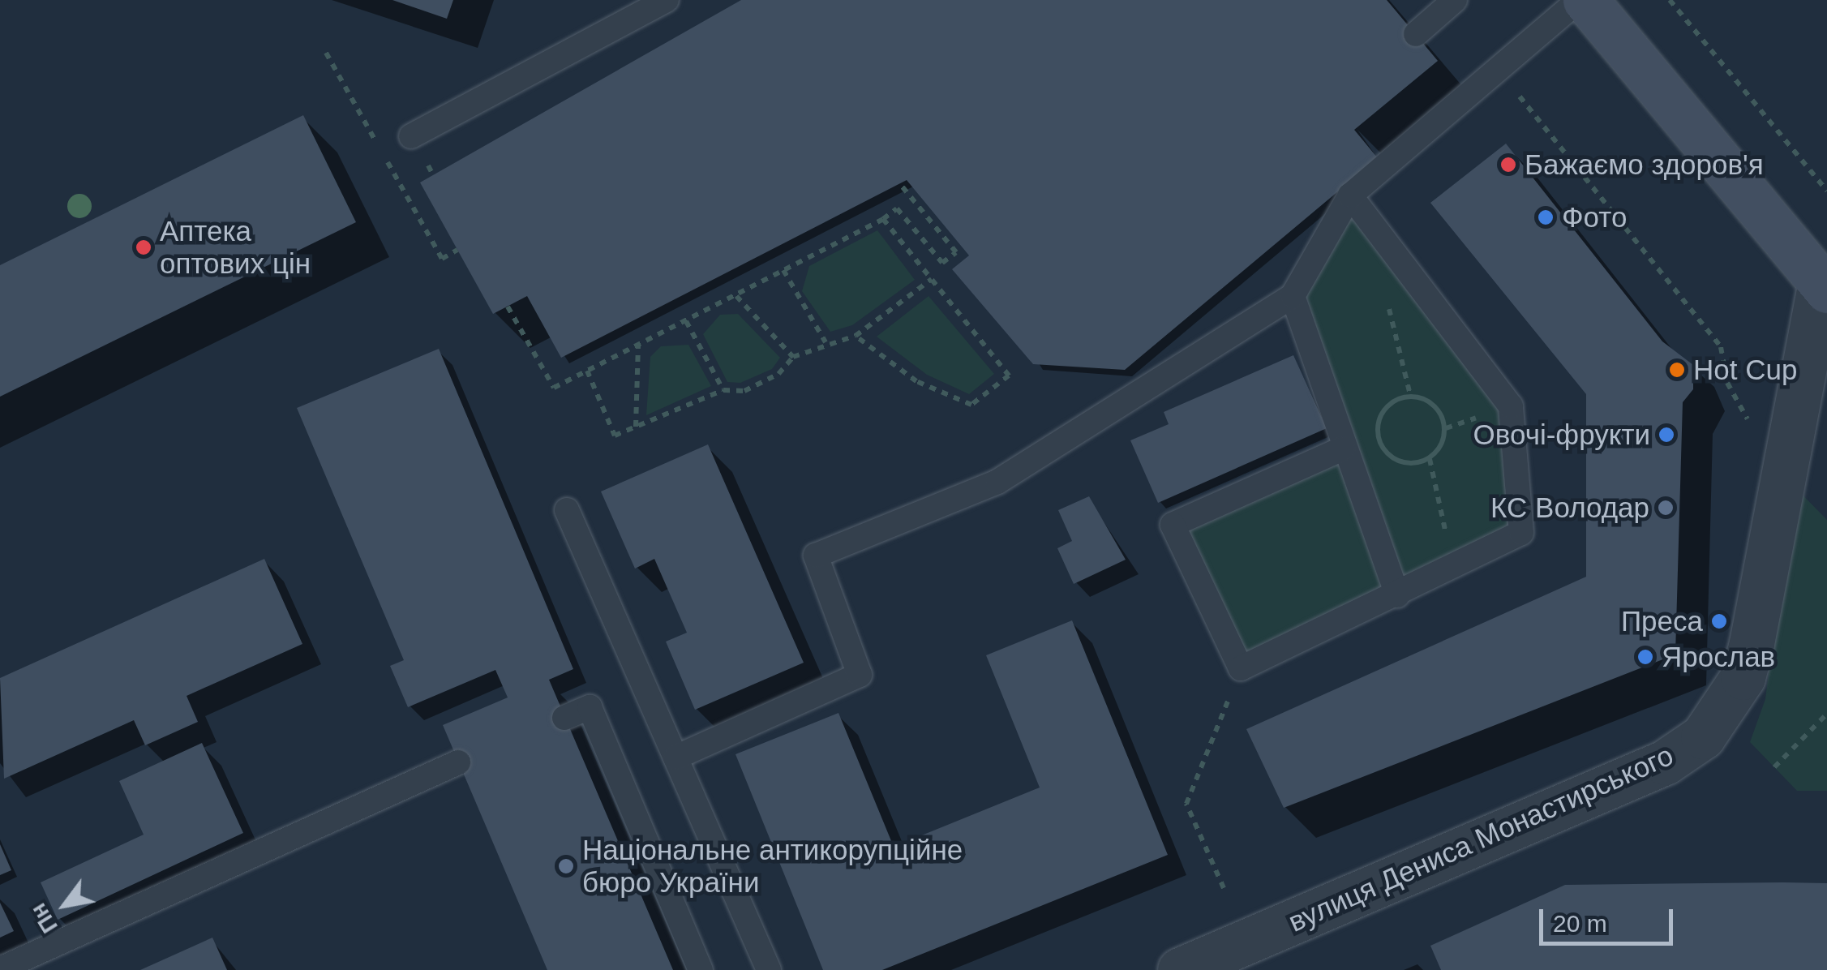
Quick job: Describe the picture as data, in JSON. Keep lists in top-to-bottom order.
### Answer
{
  "streets": {
    "street": ["вулиця Дениса Монастирського"]
  },
  "places": [
    "Бажаємо здоров'я",
    "Фото",
    "Аптека оптових цін",
    "Hot Cup",
    "Овочі-фрукти",
    "КС Володар",
    "Преса",
    "Ярослав",
    "Національне антикорупційне бюро України"
  ],
  "scale_bar": "20 m",
  "north": "bottom left"
}
